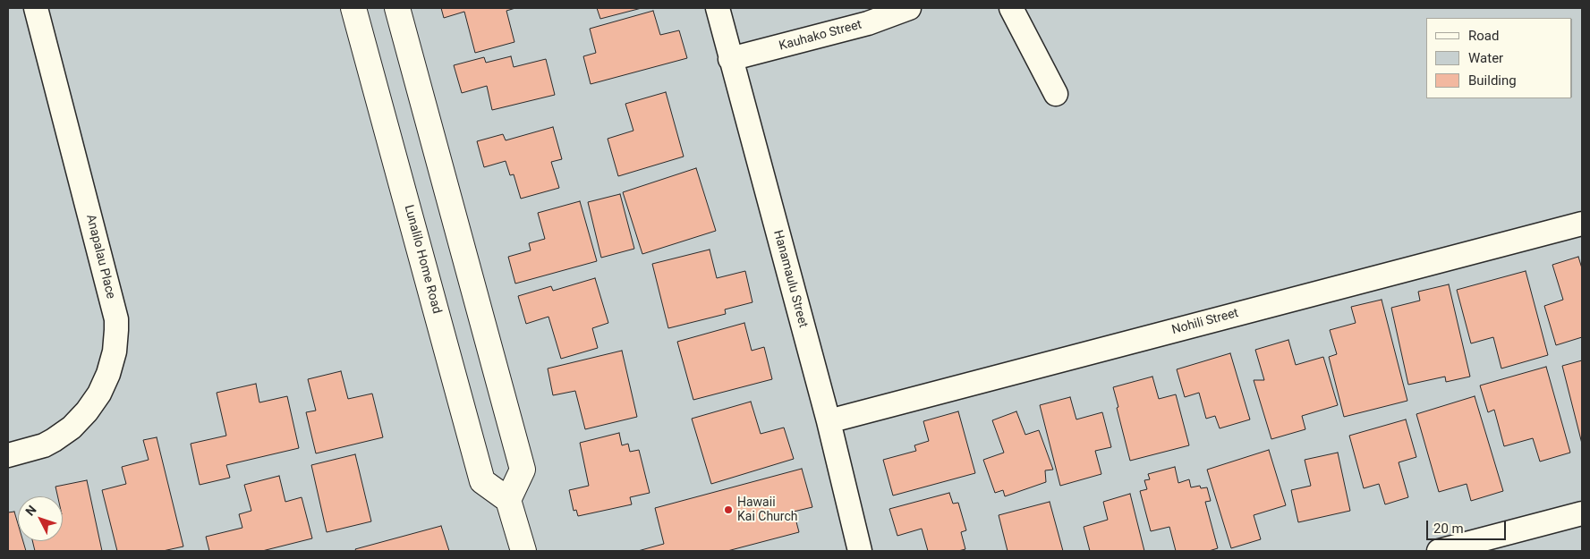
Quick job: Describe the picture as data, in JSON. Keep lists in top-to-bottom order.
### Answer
{
  "streets": {
    "main road": ["Lunalilo Home Road"],
    "street": [
      "Kauhako Street",
      "Anapalau Place",
      "Hanamaulu Street",
      "Nohili Street"
    ]
  },
  "crossings": [
    ["Kauhako Street", "Hanamaulu Street"],
    ["Hanamaulu Street", "Nohili Street"]
  ],
  "places": ["Hawaii Kai Church"],
  "legend": ["Road", "Water", "Building"],
  "scale_bar": "20 m",
  "north": "top left"
}
